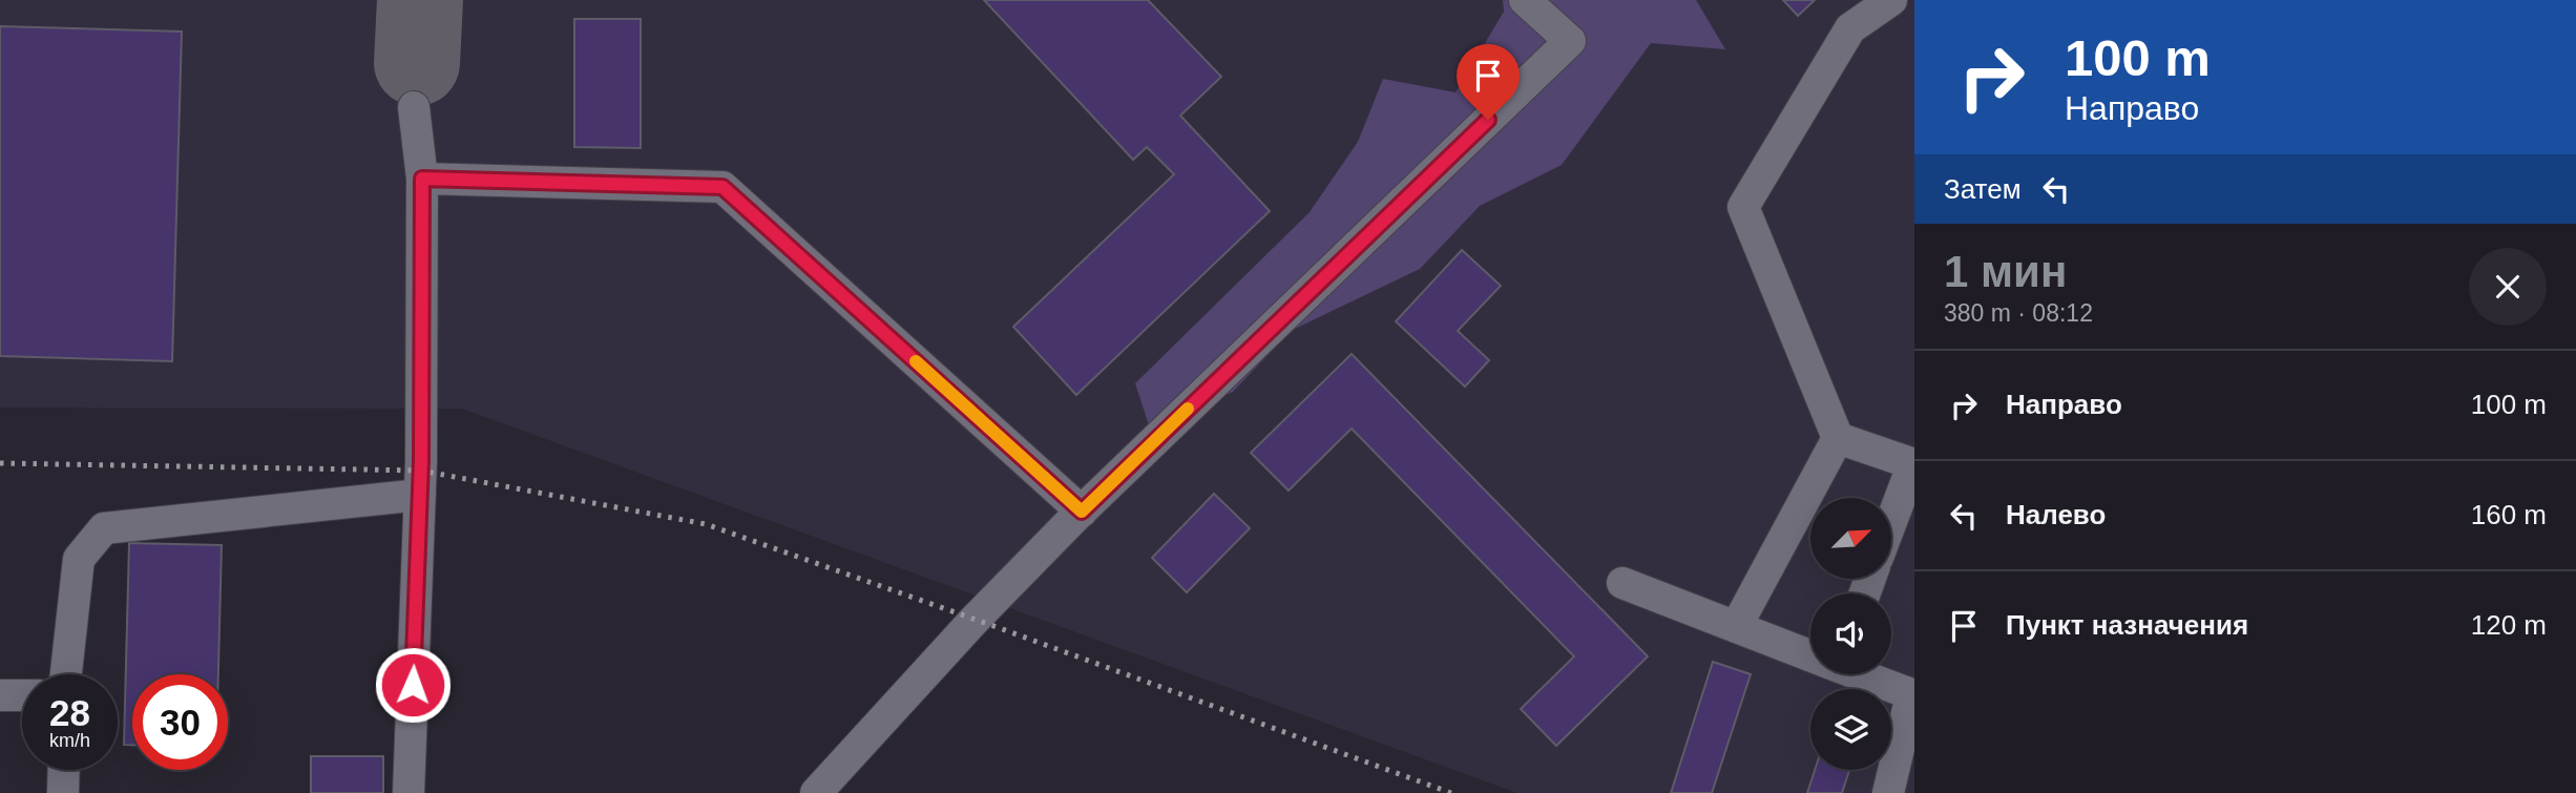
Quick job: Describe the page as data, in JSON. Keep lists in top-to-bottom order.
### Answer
{
  "north": "top right",
  "page": {
    "turn": ["100 m", "Направо"],
    "then": "Затем",
    "heading": ["1 мин", "380 m · 08:12"],
    "list": [
      {
        "name": "Направо",
        "value": "100 m"
      },
      {
        "name": "Налево",
        "value": "160 m"
      },
      {
        "name": "Пункт назначения",
        "value": "120 m"
      }
    ],
    "speed": "28 km/h",
    "limit": "30"
  }
}
